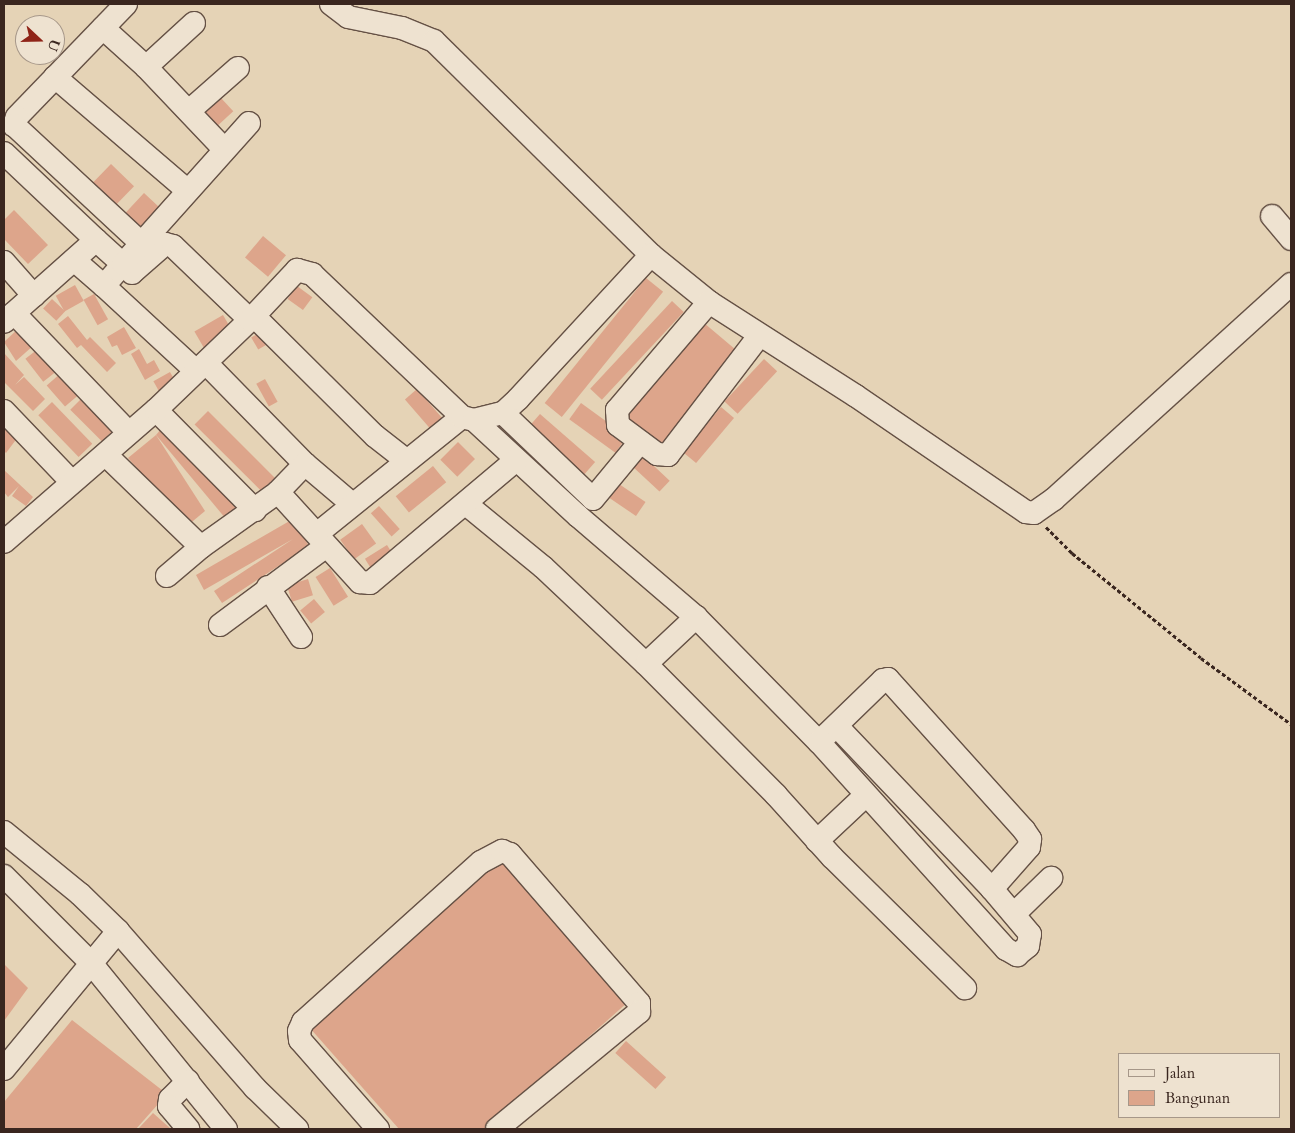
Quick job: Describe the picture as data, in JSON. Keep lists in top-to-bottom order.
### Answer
{
  "legend": ["Jalan", "Bangunan"],
  "north": "right"
}
